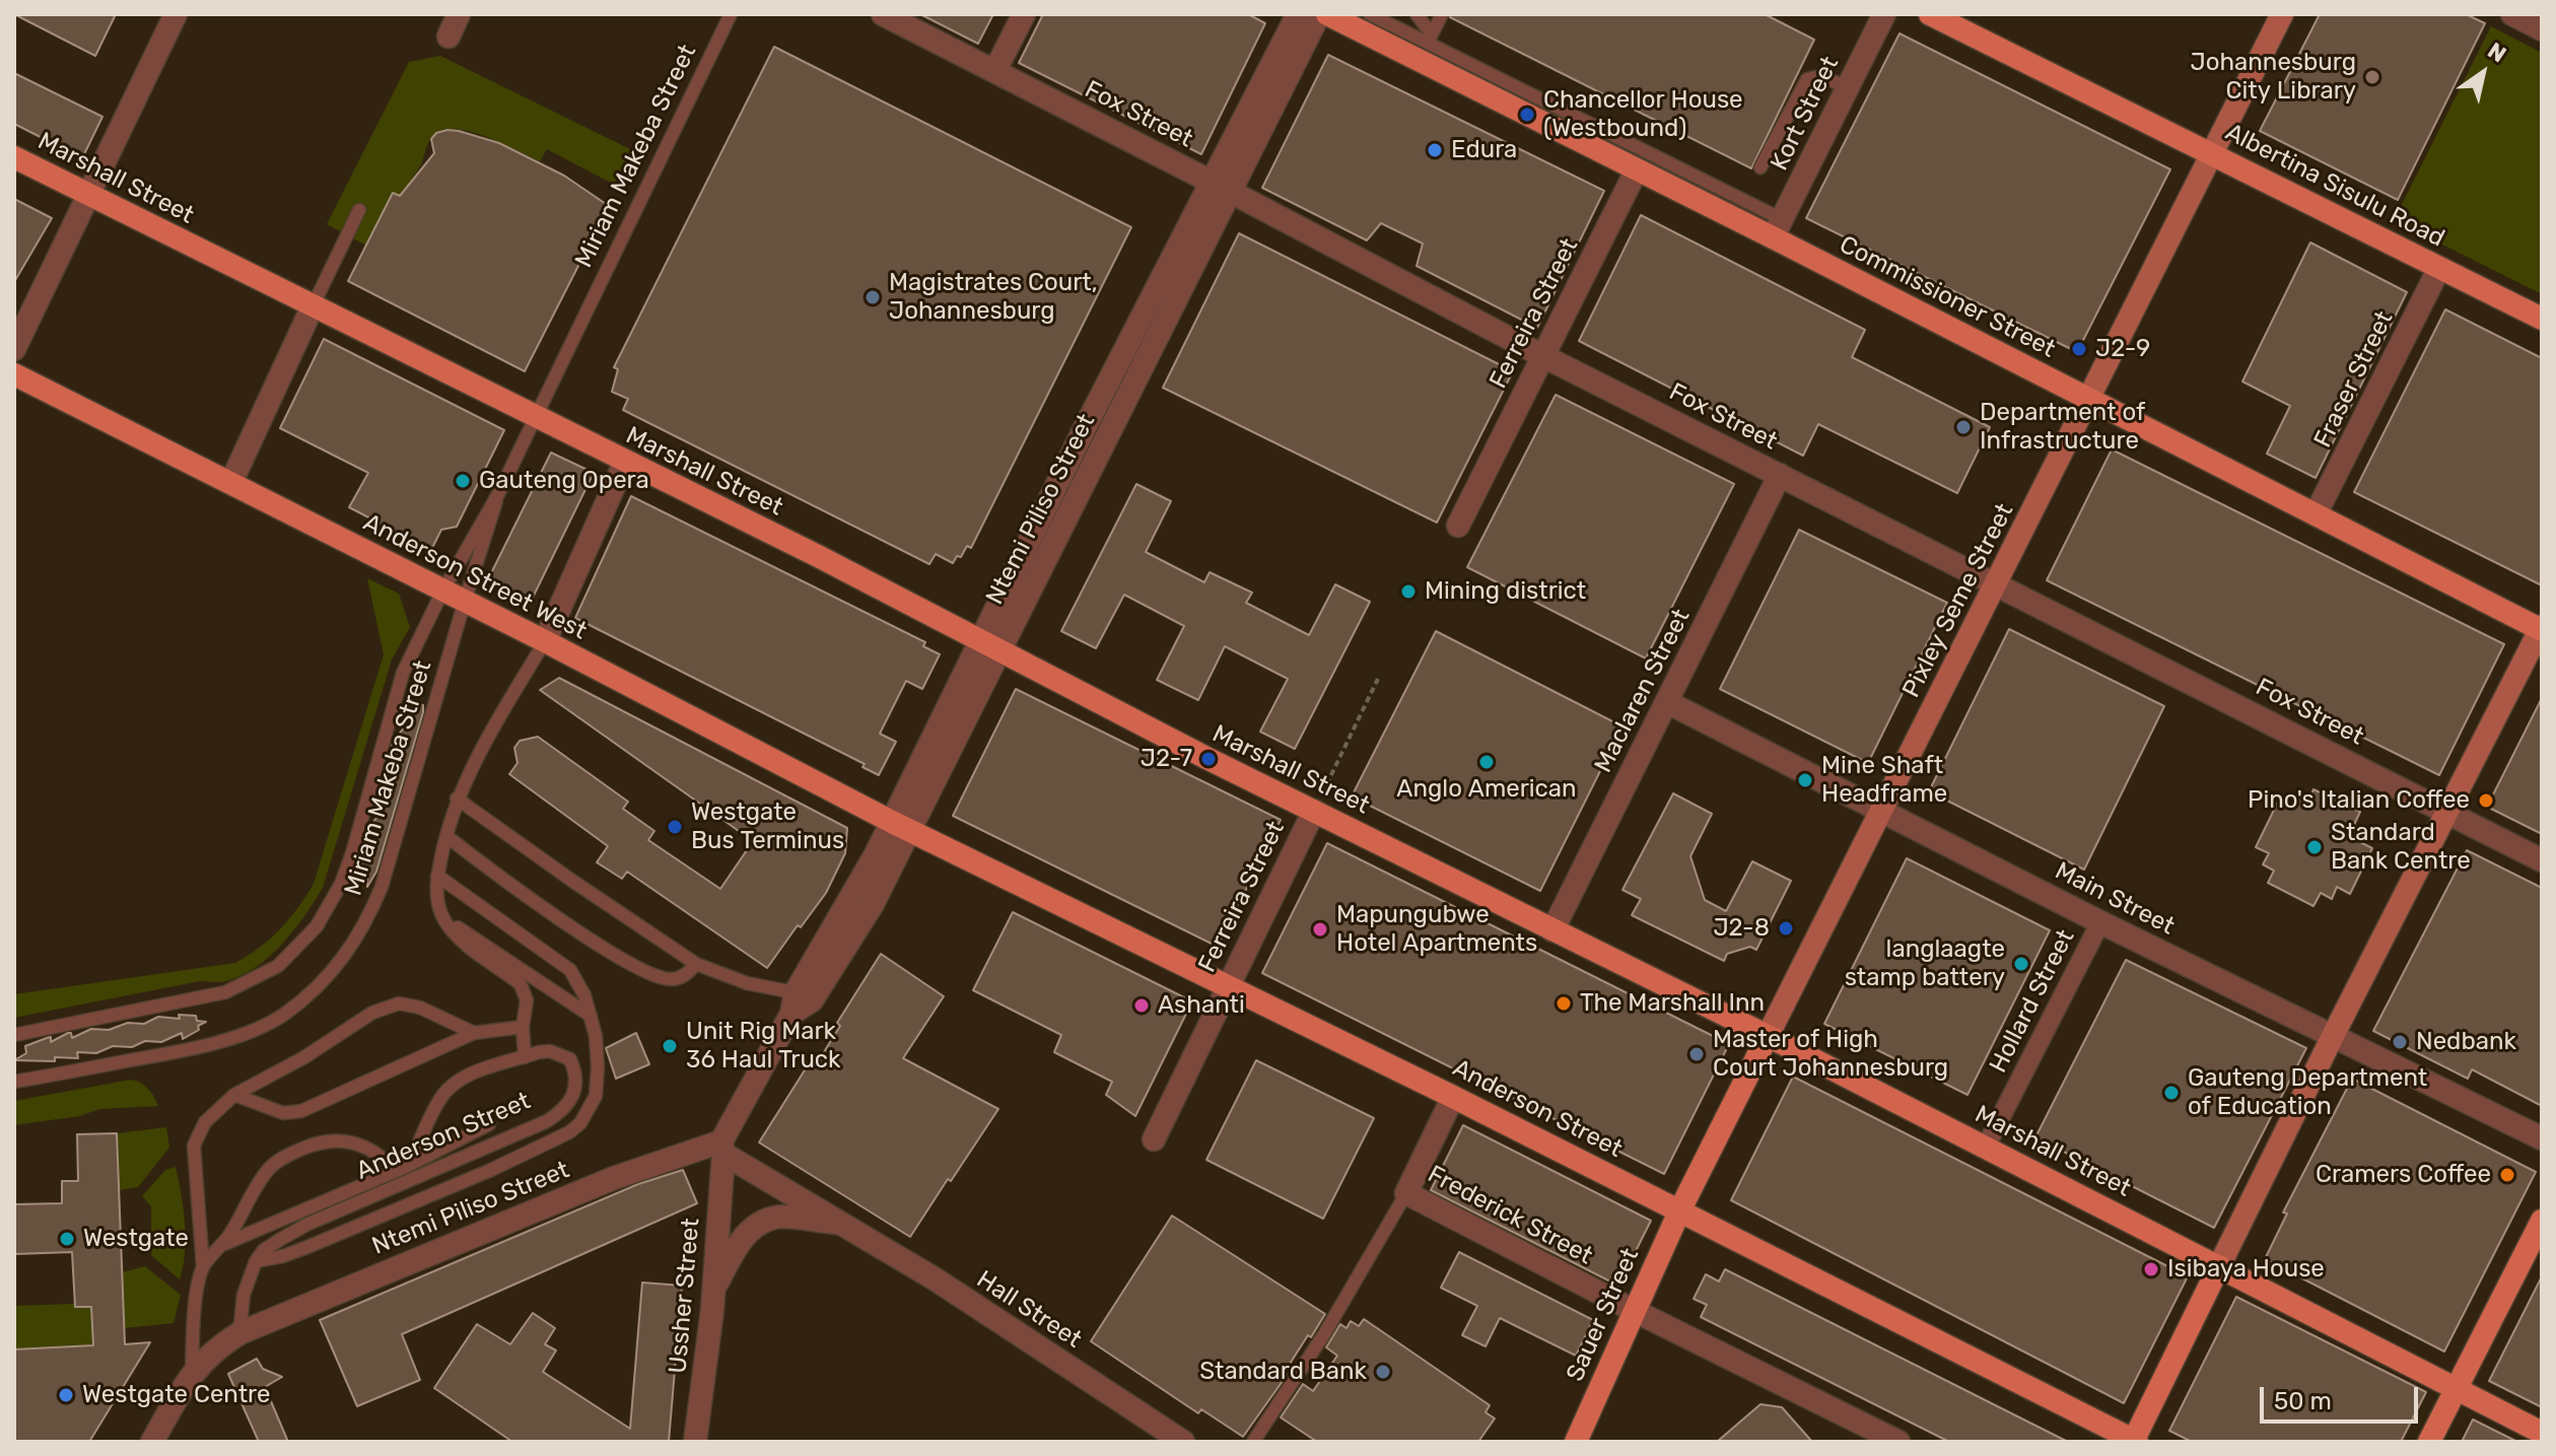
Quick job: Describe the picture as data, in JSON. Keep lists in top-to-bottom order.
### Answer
{
  "streets": {
    "main road": [
      "Marshall Street",
      "Albertina Sisulu Road",
      "Commissioner Street",
      "Anderson Street West",
      "Pixley Seme Street",
      "Anderson Street",
      "Sauer Street"
    ],
    "street": [
      "Kort Street",
      "Fox Street",
      "Ferreira Street",
      "Fraser Street",
      "Ntemi Piliso Street",
      "Maclaren Street",
      "Main Street",
      "Hollard Street",
      "Frederick Street",
      "Ussher Street",
      "Hall Street"
    ],
    "lane": ["Miriam Makeba Street"]
  },
  "crossings": [
    ["Kort Street", "Commissioner Street"],
    ["Fox Street", "Ferreira Street"],
    ["Fox Street", "Ntemi Piliso Street"],
    ["Fox Street", "Pixley Seme Street"],
    ["Fox Street", "Maclaren Street"],
    ["Miriam Makeba Street", "Marshall Street"],
    ["Miriam Makeba Street", "Anderson Street West"],
    ["Marshall Street", "Ferreira Street"],
    ["Marshall Street", "Ntemi Piliso Street"],
    ["Marshall Street", "Pixley Seme Street"],
    ["Marshall Street", "Maclaren Street"],
    ["Marshall Street", "Hollard Street"],
    ["Albertina Sisulu Road", "Fraser Street"],
    ["Albertina Sisulu Road", "Pixley Seme Street"],
    ["Commissioner Street", "Ferreira Street"],
    ["Commissioner Street", "Fraser Street"],
    ["Commissioner Street", "Pixley Seme Street"],
    ["Ferreira Street", "Anderson Street"],
    ["Ntemi Piliso Street", "Anderson Street West"],
    ["Ntemi Piliso Street", "Anderson Street"],
    ["Ntemi Piliso Street", "Ussher Street"],
    ["Ntemi Piliso Street", "Hall Street"],
    ["Anderson Street West", "Anderson Street"],
    ["Pixley Seme Street", "Main Street"],
    ["Pixley Seme Street", "Anderson Street"],
    ["Pixley Seme Street", "Sauer Street"],
    ["Maclaren Street", "Main Street"],
    ["Main Street", "Hollard Street"],
    ["Anderson Street", "Frederick Street"],
    ["Anderson Street", "Sauer Street"],
    ["Frederick Street", "Sauer Street"],
    ["Ussher Street", "Hall Street"]
  ],
  "places": [
    "Johannesburg City Library",
    "Chancellor House (Westbound)",
    "Edura",
    "Magistrates Court, Johannesburg",
    "J2-9",
    "Department of Infrastructure",
    "Gauteng Opera",
    "Mining district",
    "J2-7",
    "Anglo American",
    "Mine Shaft Headframe",
    "Pino's Italian Coffee",
    "Westgate Bus Terminus",
    "Standard Bank Centre",
    "J2-8",
    "Mapungubwe Hotel Apartments",
    "langlaagte stamp battery",
    "The Marshall Inn",
    "Ashanti",
    "Nedbank",
    "Unit Rig Mark 36 Haul Truck",
    "Master of High Court Johannesburg",
    "Gauteng Department of Education",
    "Cramers Coffee",
    "Westgate",
    "Isibaya House",
    "Standard Bank",
    "Westgate Centre"
  ],
  "scale_bar": "50 m",
  "north": "top right"
}
